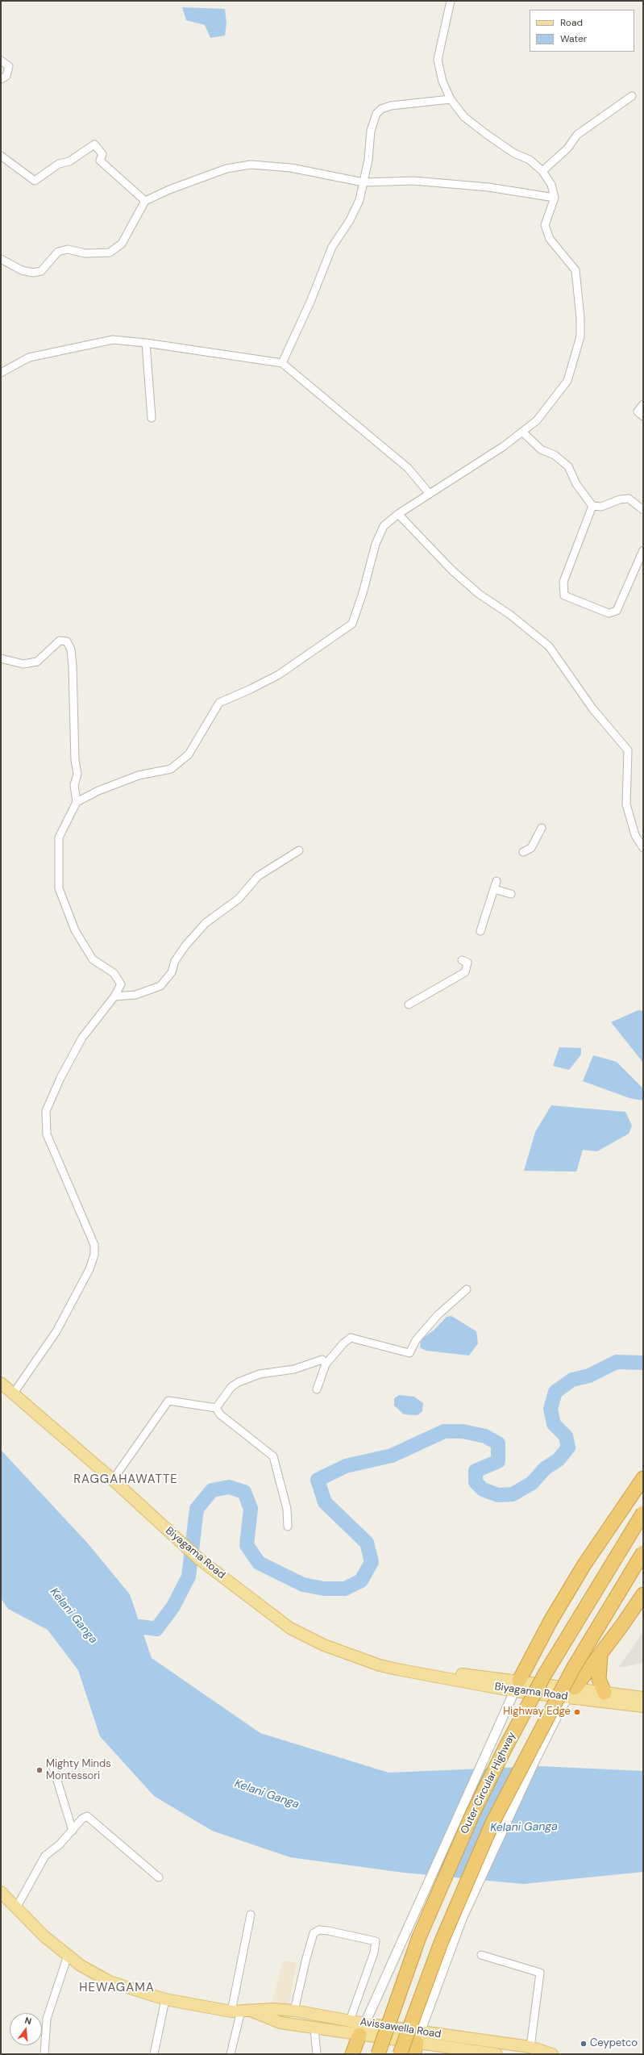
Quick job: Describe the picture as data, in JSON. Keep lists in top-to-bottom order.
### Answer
{
  "streets": {
    "highway": ["Outer Circular Highway"],
    "main road": ["Biyagama Road", "Avissawella Road"]
  },
  "districts": ["RAGGAHAWATTE", "HEWAGAMA"],
  "water": ["Kelani Ganga"],
  "places": ["Highway Edge", "Mighty Minds Montessori", "Ceypetco"],
  "legend": ["Road", "Water"],
  "north": "top"
}
